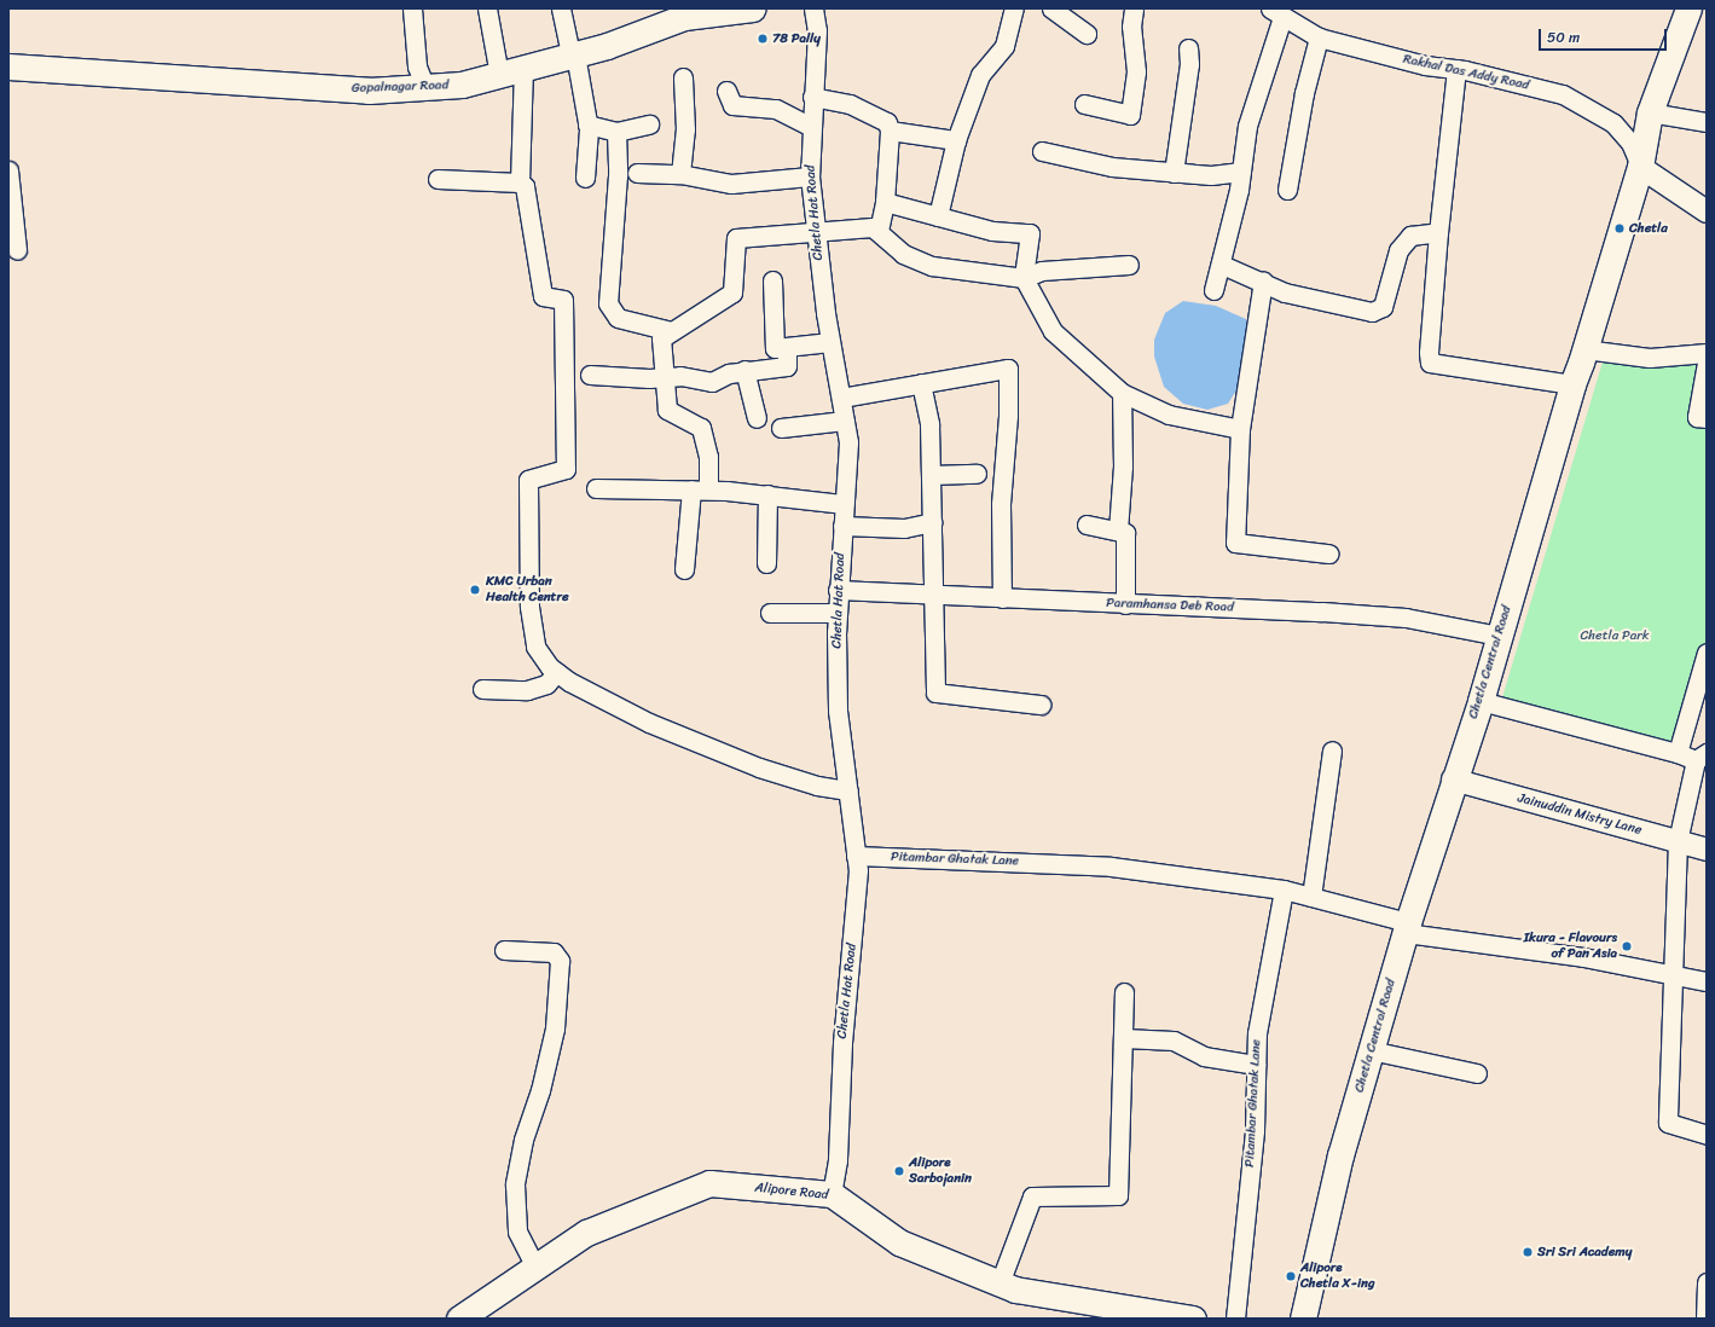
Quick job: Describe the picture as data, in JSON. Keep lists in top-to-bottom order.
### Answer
{
  "streets": {
    "main road": ["Gopalnagar Road", "Chetla Central Road", "Alipore Road"],
    "street": [
      "Rakhal Das Addy Road",
      "Chetla Hat Road",
      "Paramhansa Deb Road",
      "Jainuddin Mistry Lane",
      "Pitambar Ghatak Lane"
    ]
  },
  "crossings": [
    ["Rakhal Das Addy Road", "Chetla Central Road"],
    ["Chetla Hat Road", "Paramhansa Deb Road"],
    ["Chetla Hat Road", "Pitambar Ghatak Lane"],
    ["Chetla Hat Road", "Alipore Road"],
    ["Paramhansa Deb Road", "Chetla Central Road"],
    ["Chetla Central Road", "Jainuddin Mistry Lane"],
    ["Chetla Central Road", "Pitambar Ghatak Lane"]
  ],
  "parks": ["Chetla Park"],
  "places": [
    "78 Pally",
    "Chetla",
    "KMC Urban Health Centre",
    "Ikura - Flavours of Pan Asia",
    "Alipore Sarbojanin",
    "Sri Sri Academy",
    "Alipore Chetla X-ing"
  ],
  "scale_bar": "50 m"
}
